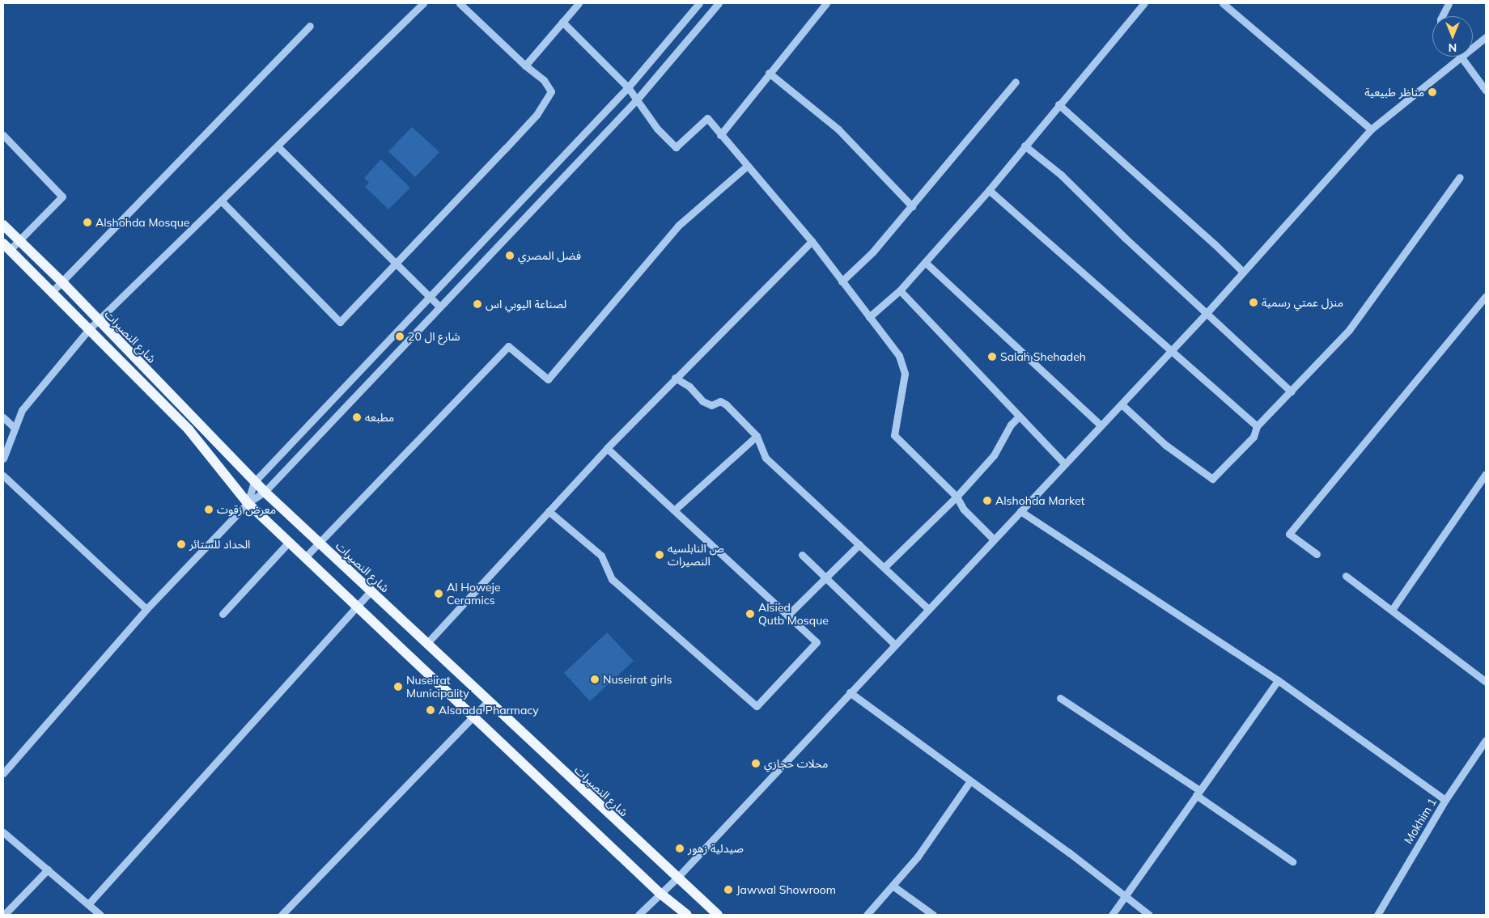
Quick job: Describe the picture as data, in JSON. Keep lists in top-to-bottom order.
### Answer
{
  "streets": {
    "main road": ["شارع النصيرات"],
    "street": ["Mokhim 1"]
  },
  "places": [
    "مناظر طبيعية",
    "Alshohda Mosque",
    "فضل المصري",
    "منزل عمتي رسمية",
    "لصناعة اليوبي اس",
    "شارع ال 20",
    "Salah Shehadeh",
    "مطبعه",
    "Alshohda Market",
    "معرض زقوت",
    "الحداد للستائر",
    "ص النابلسيه النصيرات",
    "Al Howeje Ceramics",
    "Alsied Qutb Mosque",
    "Nuseirat girls",
    "Nuseirat Municipality",
    "Alsaada Pharmacy",
    "محلات حجازي",
    "صيدلية زهور",
    "Jawwal Showroom"
  ],
  "north": "bottom"
}
